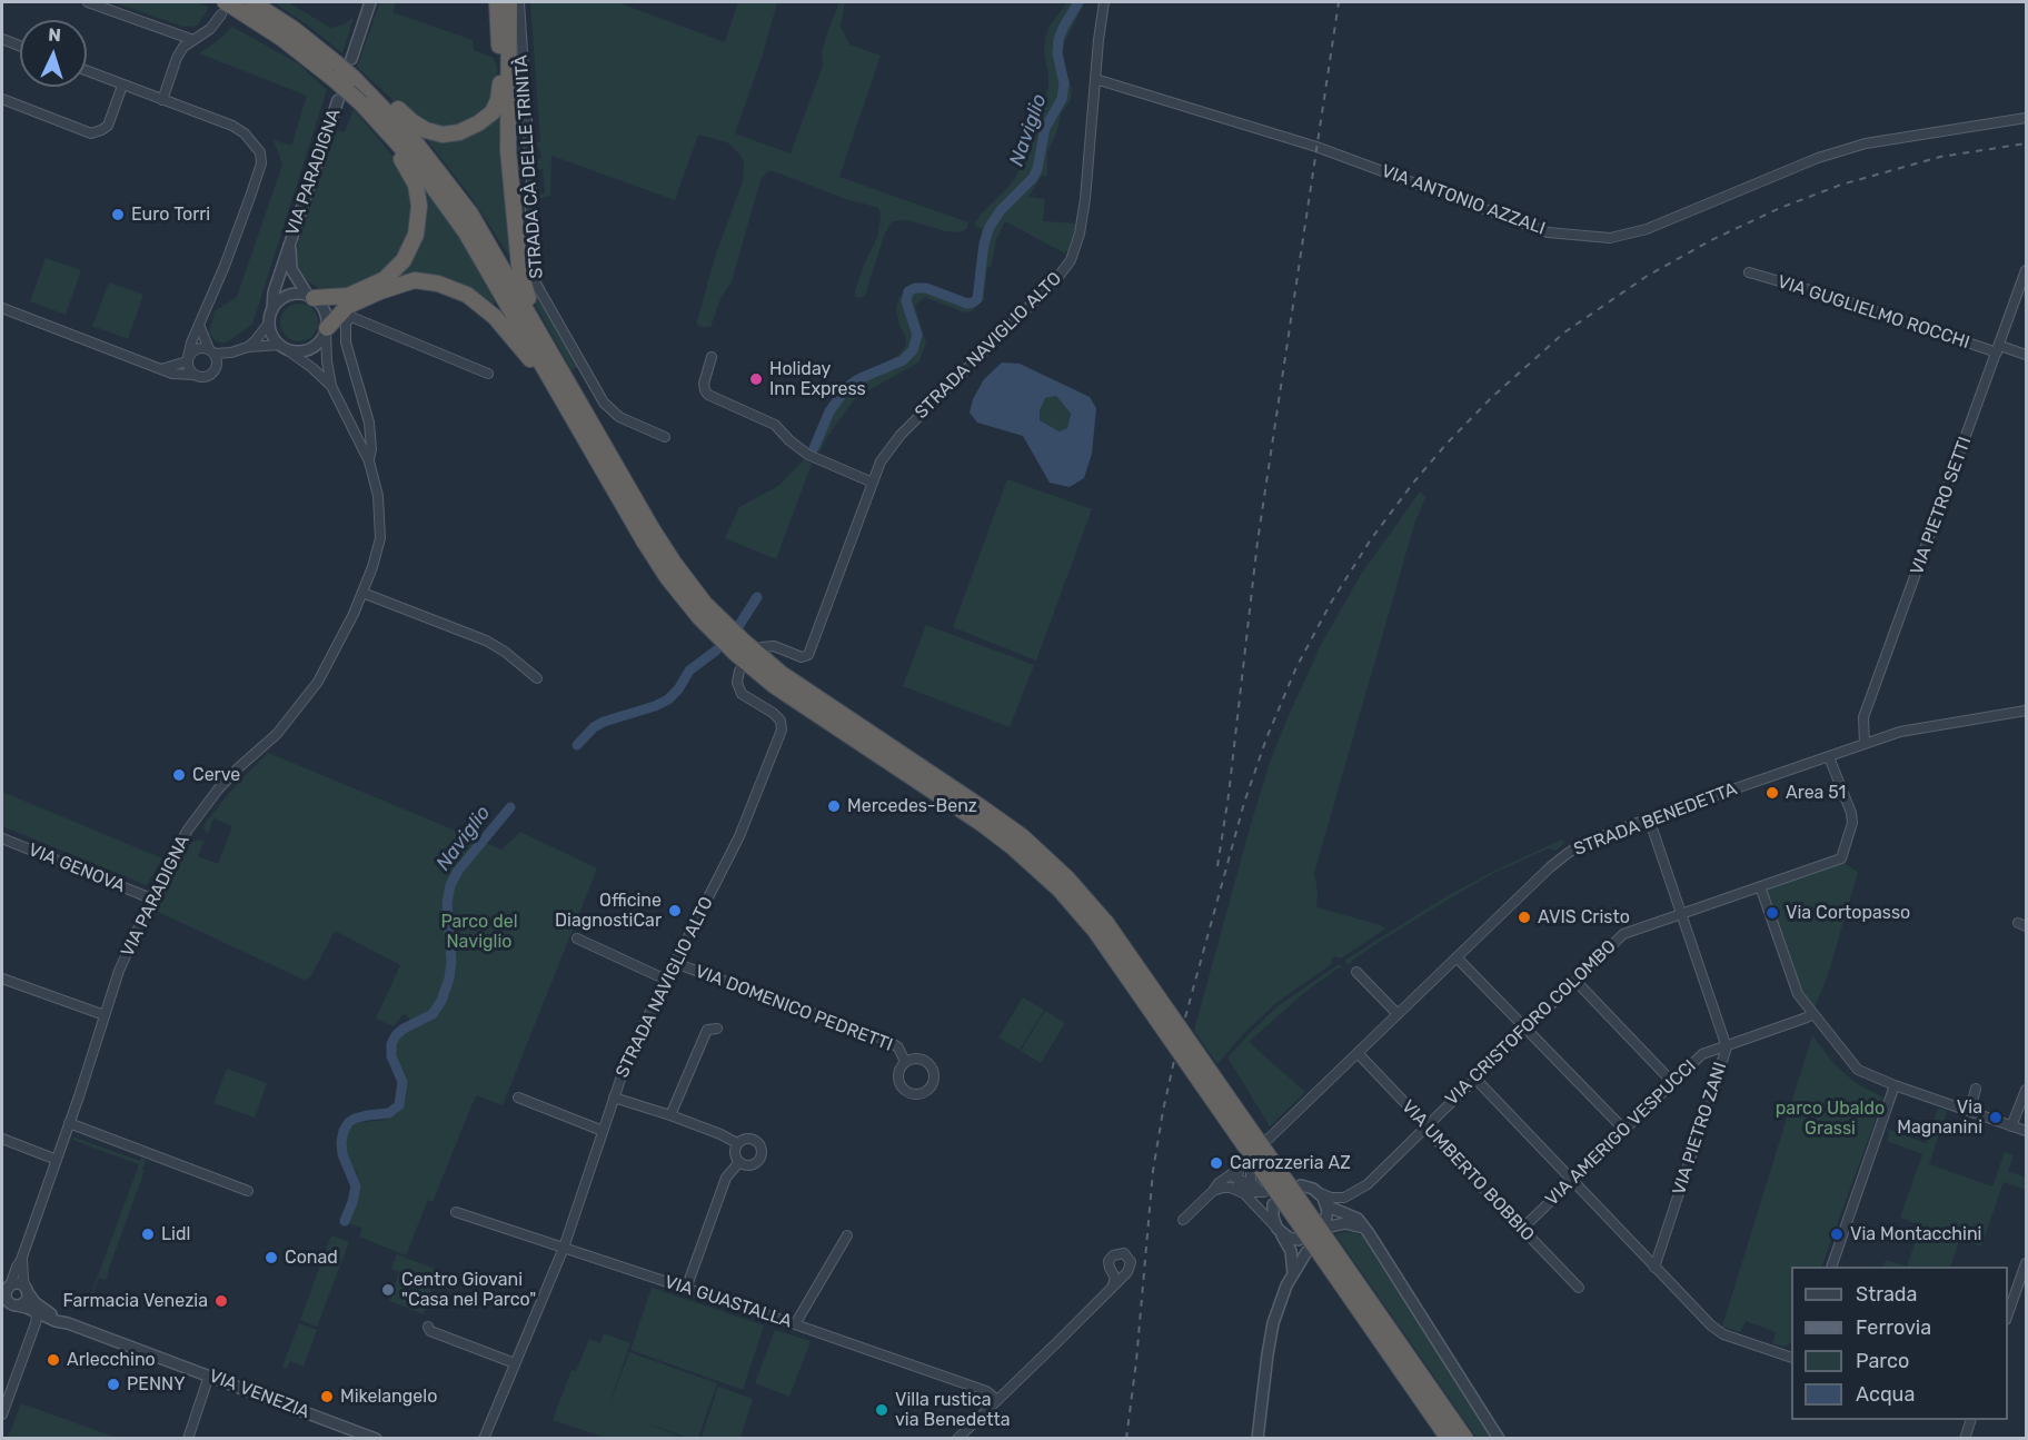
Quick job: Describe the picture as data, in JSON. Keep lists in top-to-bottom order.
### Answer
{
  "streets": {
    "street": [
      "STRADA CÀ DELLE TRINITÀ",
      "VIA PARADIGNA",
      "VIA ANTONIO AZZALI",
      "VIA GUGLIELMO ROCCHI",
      "STRADA NAVIGLIO ALTO",
      "VIA PIETRO SETTI",
      "STRADA BENEDETTA",
      "VIA GENOVA",
      "VIA DOMENICO PEDRETTI",
      "VIA CRISTOFORO COLOMBO",
      "VIA PIETRO ZANI",
      "VIA AMERIGO VESPUCCI",
      "VIA UMBERTO BOBBIO",
      "VIA GUASTALLA",
      "VIA VENEZIA"
    ]
  },
  "crossings": [
    ["VIA PARADIGNA", "VIA GENOVA"],
    ["VIA PARADIGNA", "VIA VENEZIA"],
    ["VIA ANTONIO AZZALI", "STRADA NAVIGLIO ALTO"],
    ["VIA GUGLIELMO ROCCHI", "VIA PIETRO SETTI"],
    ["STRADA NAVIGLIO ALTO", "VIA DOMENICO PEDRETTI"],
    ["STRADA NAVIGLIO ALTO", "VIA GUASTALLA"],
    ["VIA PIETRO SETTI", "STRADA BENEDETTA"],
    ["STRADA BENEDETTA", "VIA CRISTOFORO COLOMBO"],
    ["STRADA BENEDETTA", "VIA PIETRO ZANI"],
    ["STRADA BENEDETTA", "VIA UMBERTO BOBBIO"],
    ["VIA CRISTOFORO COLOMBO", "VIA PIETRO ZANI"],
    ["VIA CRISTOFORO COLOMBO", "VIA UMBERTO BOBBIO"],
    ["VIA PIETRO ZANI", "VIA AMERIGO VESPUCCI"],
    ["VIA AMERIGO VESPUCCI", "VIA UMBERTO BOBBIO"]
  ],
  "water": ["Naviglio"],
  "parks": ["Parco del Naviglio", "parco Ubaldo Grassi"],
  "places": [
    "Euro Torri",
    "Holiday Inn Express",
    "Cerve",
    "Area 51",
    "Mercedes-Benz",
    "Officine DiagnostiCar",
    "Via Cortopasso",
    "AVIS Cristo",
    "Via Magnanini",
    "Carrozzeria AZ",
    "Lidl",
    "Via Montacchini",
    "Conad",
    "Centro Giovani \"Casa nel Parco\"",
    "Farmacia Venezia",
    "Arlecchino",
    "PENNY",
    "Mikelangelo",
    "Villa rustica via Benedetta"
  ],
  "legend": [
    "Strada",
    "Ferrovia",
    "Parco",
    "Acqua"
  ],
  "north": "top"
}
